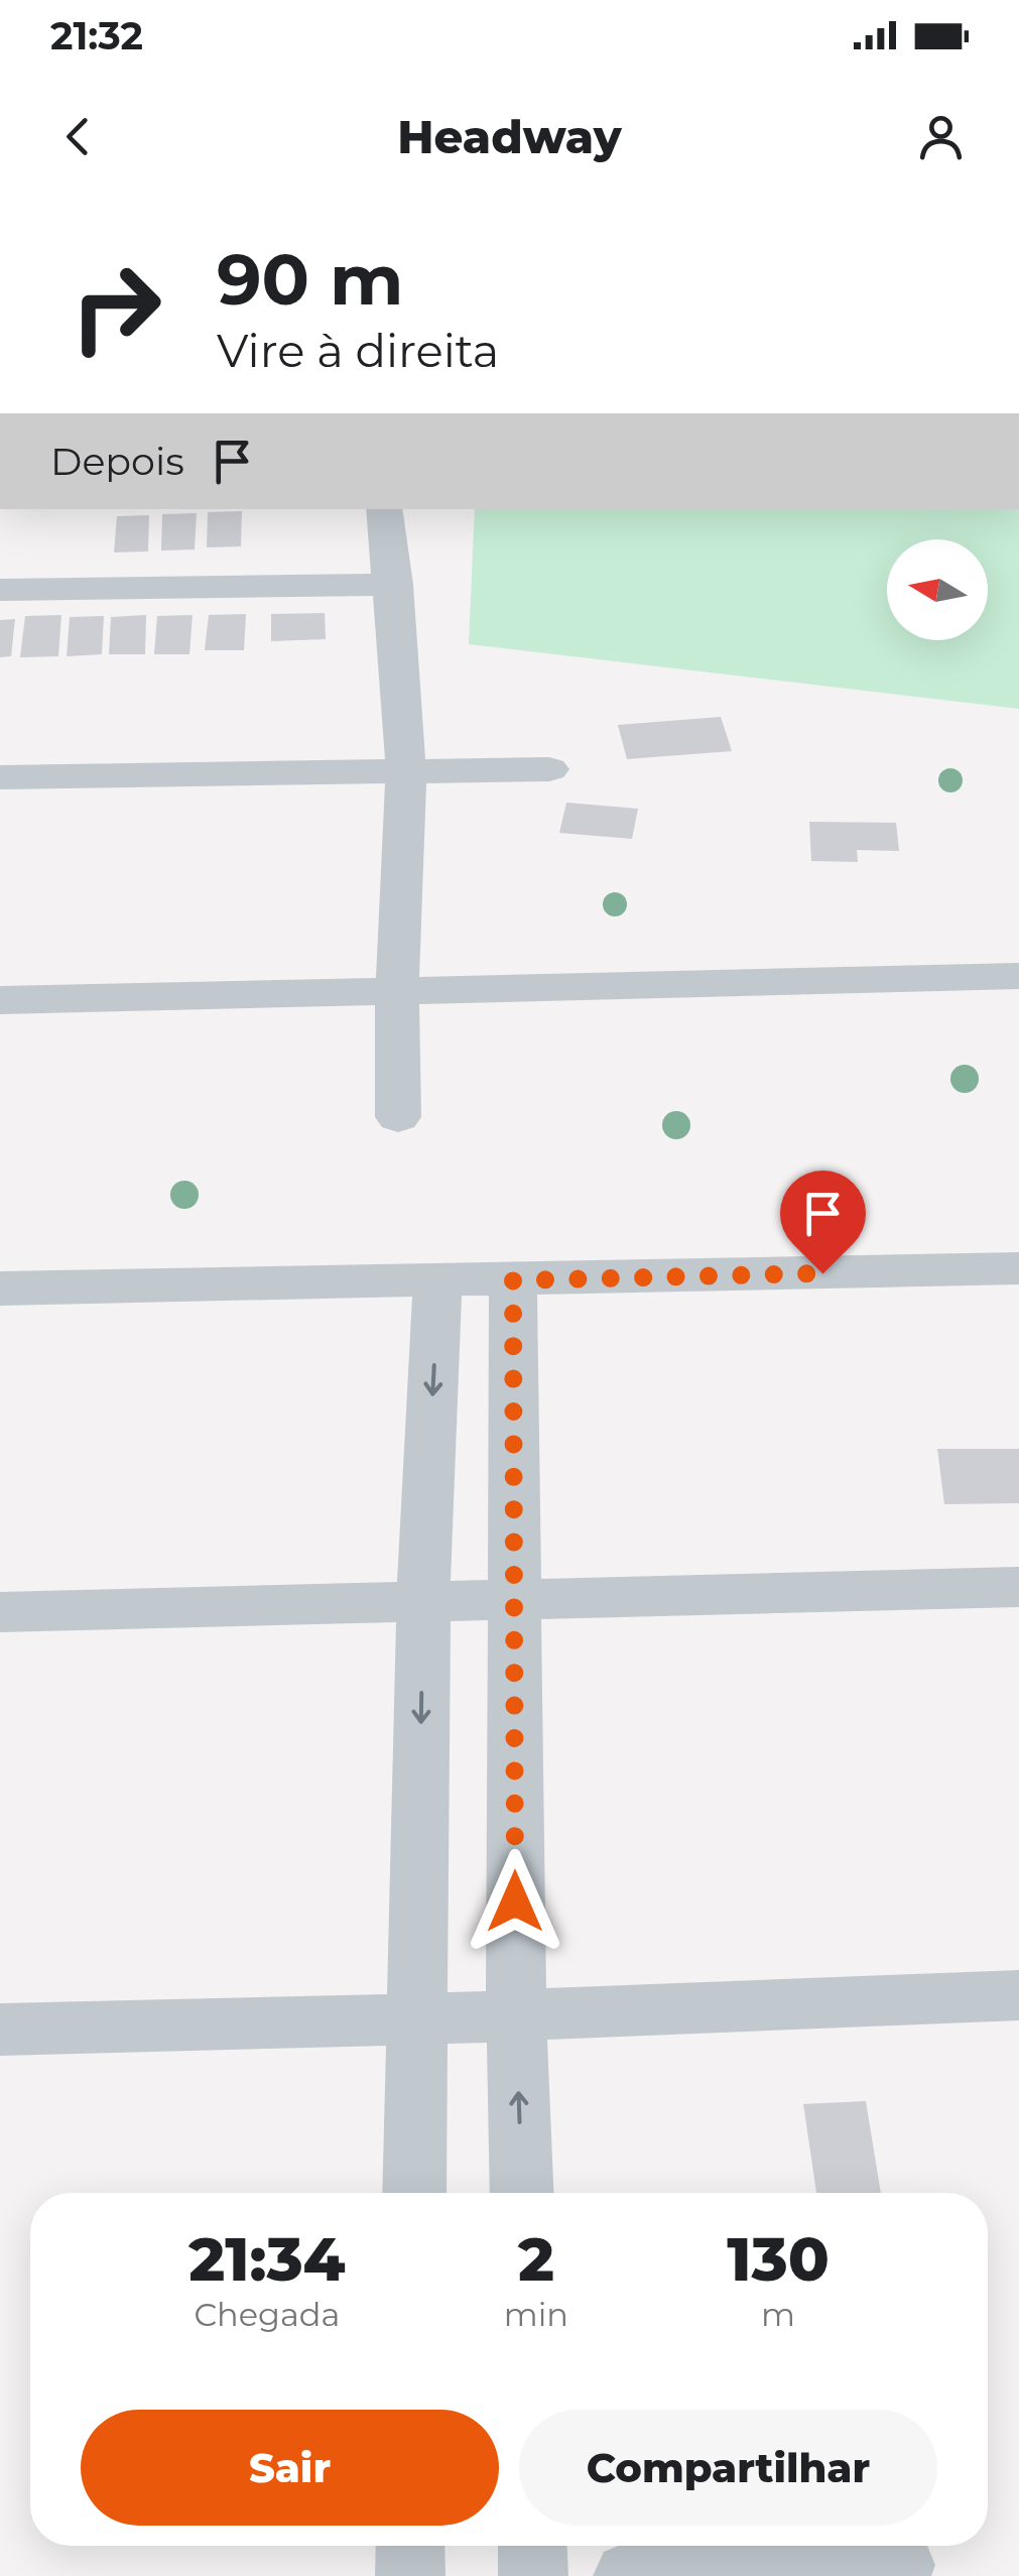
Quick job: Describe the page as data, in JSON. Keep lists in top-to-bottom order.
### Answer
{
  "north": "left",
  "page": {
    "status": "21:32",
    "header": "Headway",
    "turn": ["90 m", "Vire à direita"],
    "then": "Depois",
    "eta": [
      "21:34",
      "Chegada",
      "2",
      "min",
      "130",
      "m"
    ],
    "buttons": ["Sair", "Compartilhar"]
  }
}
